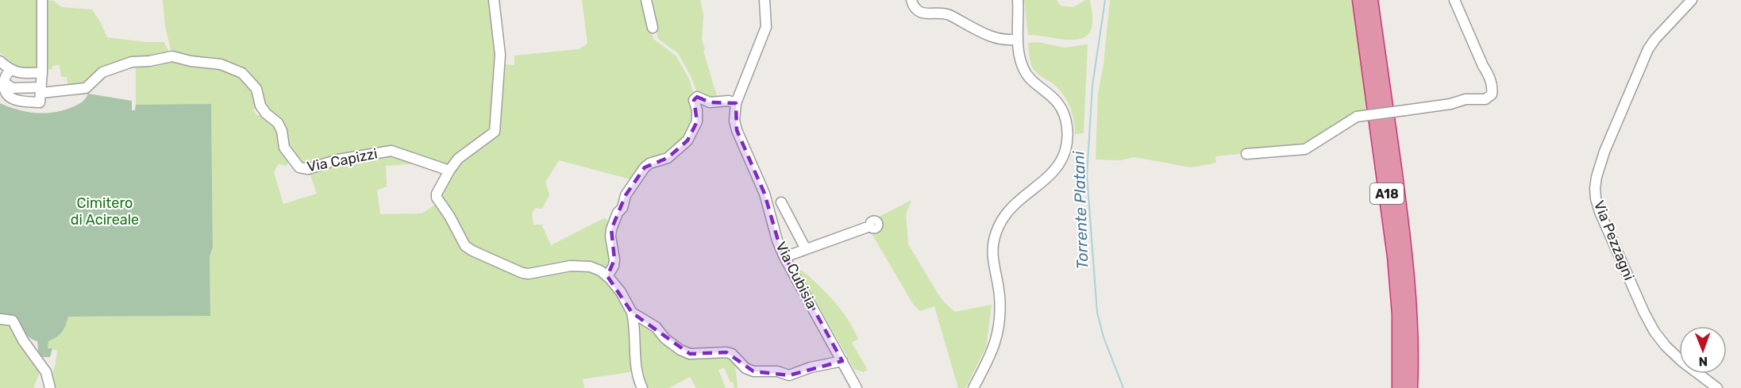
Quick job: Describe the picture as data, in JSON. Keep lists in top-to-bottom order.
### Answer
{
  "streets": {
    "highway": ["A18"],
    "street": ["Via Capizzi", "Via Pezzagni", "Via Cubisia"]
  },
  "water": ["Torrente Platani"],
  "parks": ["Cimitero di Acireale"],
  "north": "bottom"
}
